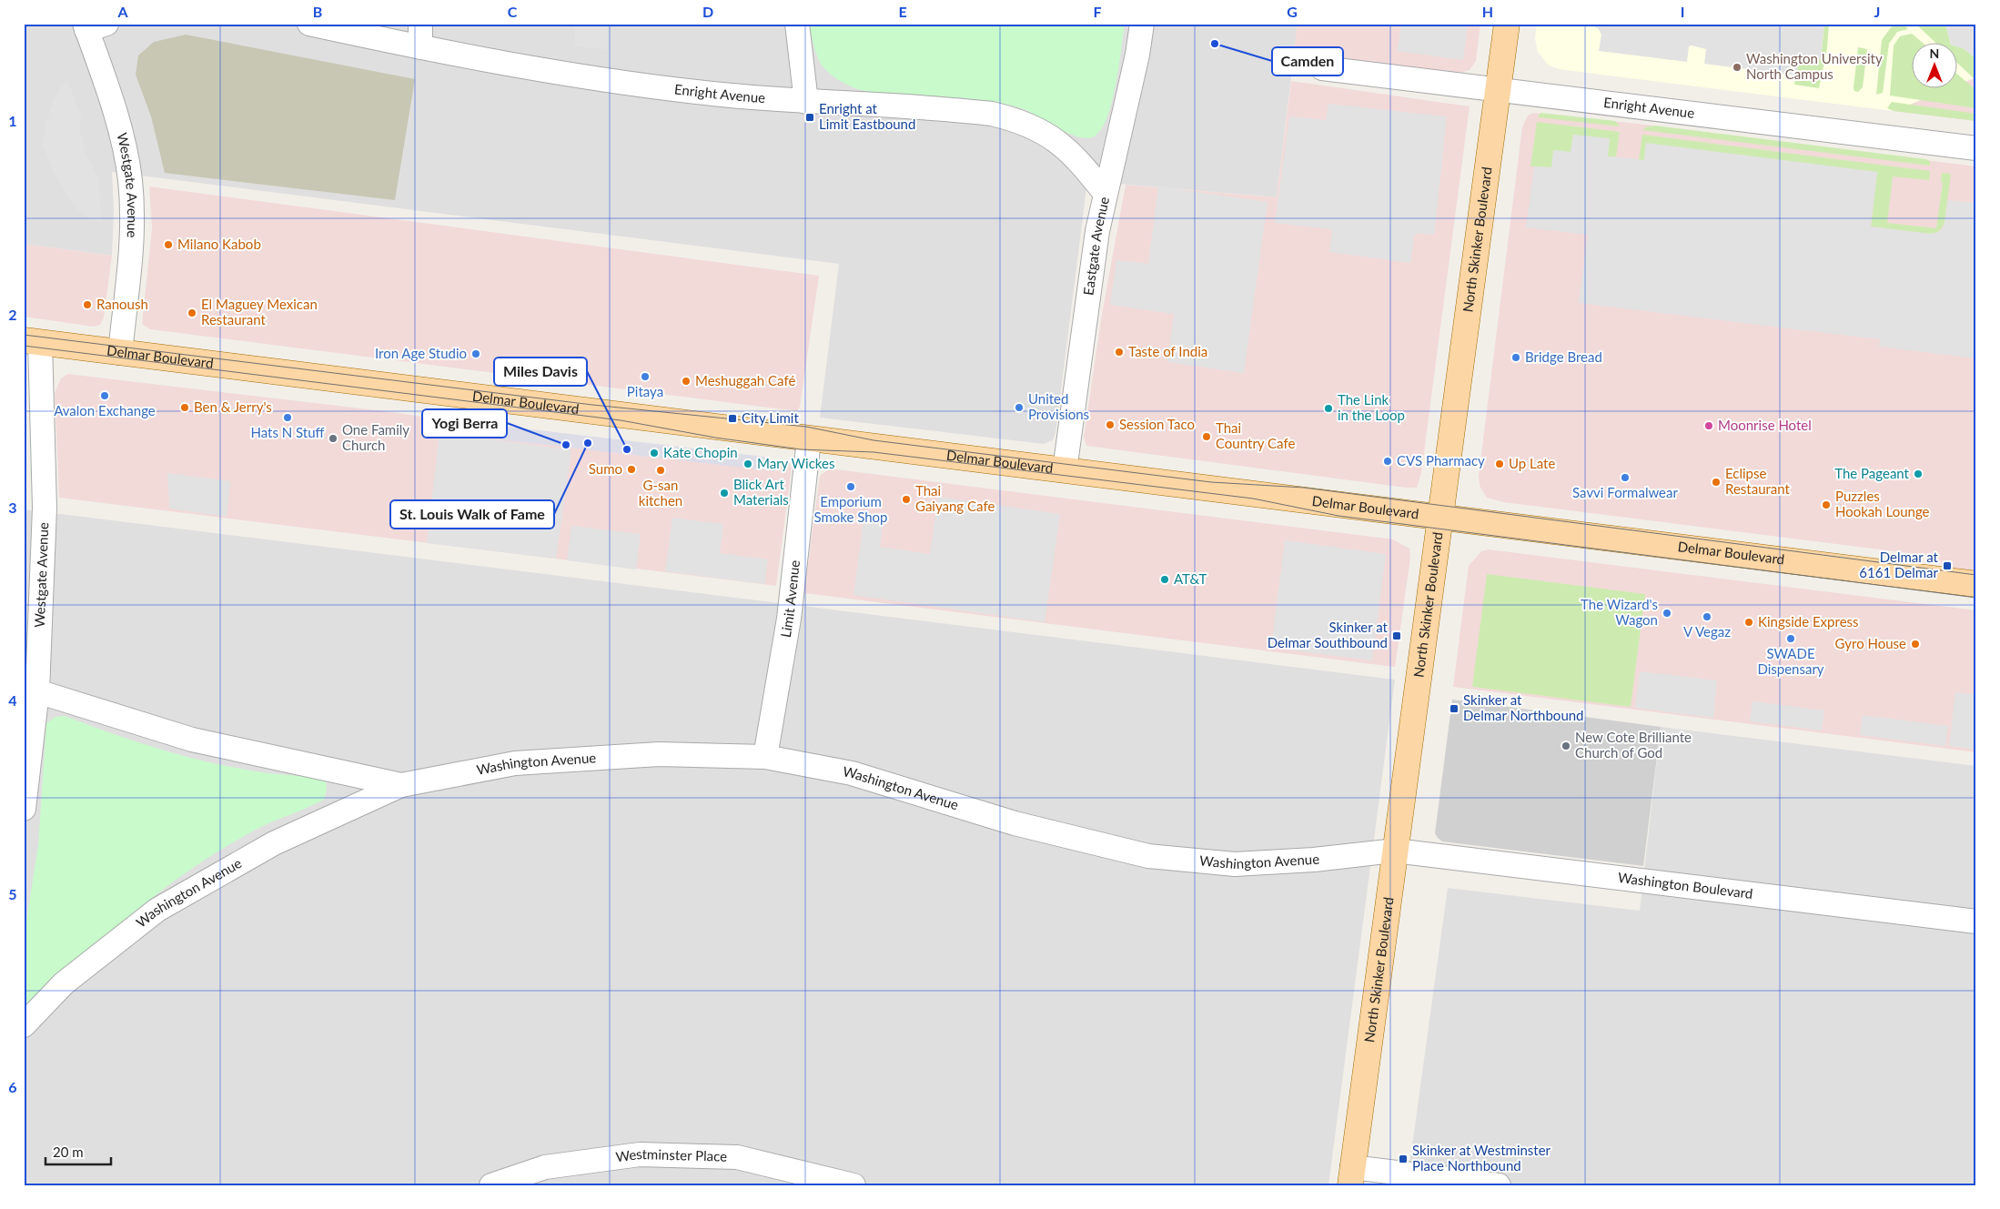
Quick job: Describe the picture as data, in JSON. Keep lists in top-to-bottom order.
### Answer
{
  "streets": {
    "main road": ["North Skinker Boulevard", "Delmar Boulevard"],
    "street": [
      "Enright Avenue",
      "Westgate Avenue",
      "Eastgate Avenue",
      "Limit Avenue",
      "Washington Avenue",
      "Washington Boulevard",
      "Westminster Place"
    ]
  },
  "crossings": [
    ["Enright Avenue", "North Skinker Boulevard"],
    ["Enright Avenue", "Eastgate Avenue"],
    ["Westgate Avenue", "Delmar Boulevard"],
    ["Westgate Avenue", "Washington Avenue"],
    ["North Skinker Boulevard", "Delmar Boulevard"],
    ["North Skinker Boulevard", "Washington Avenue"],
    ["North Skinker Boulevard", "Washington Boulevard"],
    ["Eastgate Avenue", "Delmar Boulevard"],
    ["Delmar Boulevard", "Limit Avenue"],
    ["Limit Avenue", "Washington Avenue"],
    ["Washington Avenue", "Washington Boulevard"]
  ],
  "places": {
    "other": [
      "Camden",
      "Washington University North Campus",
      "Milano Kabob",
      "Ranoush",
      "El Maguey Mexican Restaurant",
      "Taste of India",
      "Iron Age Studio",
      "Bridge Bread",
      "Pitaya",
      "Meshuggah Café",
      "Avalon Exchange",
      "Ben & Jerry's",
      "United Provisions",
      "The Link in the Loop",
      "Hats N Stuff",
      "Session Taco",
      "Moonrise Hotel",
      "Thai Country Cafe",
      "One Family Church",
      "St. Louis Walk of Fame",
      "Yogi Berra",
      "Miles Davis",
      "Kate Chopin",
      "CVS Pharmacy",
      "Mary Wickes",
      "Up Late",
      "Sumo",
      "G-san kitchen",
      "The Pageant",
      "Savvi Formalwear",
      "Eclipse Restaurant",
      "Emporium Smoke Shop",
      "Blick Art Materials",
      "Thai Gaiyang Cafe",
      "Puzzles Hookah Lounge",
      "AT&T",
      "The Wizard's Wagon",
      "V Vegaz",
      "Kingside Express",
      "SWADE Dispensary",
      "Gyro House",
      "New Cote Brilliante Church of God"
    ],
    "transit": [
      "Enright at Limit Eastbound",
      "City Limit",
      "Delmar at 6161 Delmar",
      "Skinker at Delmar Southbound",
      "Skinker at Delmar Northbound",
      "Skinker at Westminster Place Northbound"
    ]
  },
  "scale_bar": "20 m",
  "north": "top",
  "grid": {
    "columns": [
      "A",
      "B",
      "C",
      "D",
      "E",
      "F",
      "G",
      "H",
      "I",
      "J"
    ],
    "rows": [
      "1",
      "2",
      "3",
      "4",
      "5",
      "6"
    ]
  }
}
